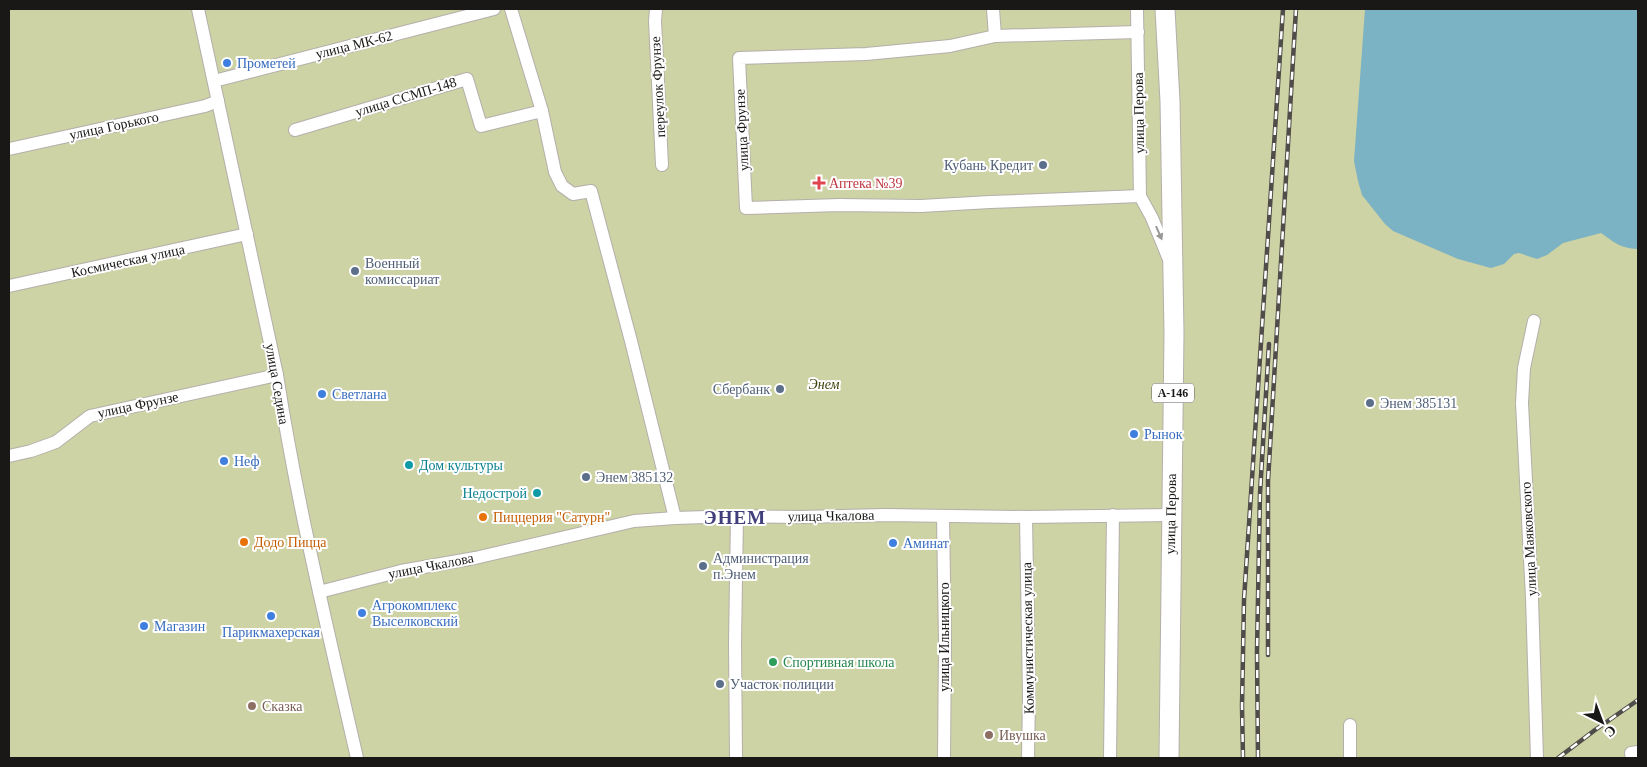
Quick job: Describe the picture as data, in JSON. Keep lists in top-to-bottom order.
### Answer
{
  "streets": {
    "highway": ["улица Перова", "А-146"],
    "street": [
      "улица МК-62",
      "переулок Фрунзе",
      "улица ССМП-148",
      "улица Горького",
      "улица Фрунзе",
      "Космическая улица",
      "улица Седина",
      "улица Чкалова",
      "улица Маяковского",
      "улица Ильницкого",
      "Коммунистическая улица"
    ]
  },
  "crossings": [
    ["улица МК-62", "улица Седина"],
    ["улица Перова", "улица Фрунзе"],
    ["улица Перова", "улица Чкалова"],
    ["улица Горького", "улица Седина"],
    ["улица Фрунзе", "улица Седина"],
    ["Космическая улица", "улица Седина"],
    ["улица Седина", "улица Чкалова"],
    ["улица Чкалова", "улица Ильницкого"],
    ["улица Чкалова", "Коммунистическая улица"]
  ],
  "districts": ["ЭНЕМ"],
  "parks": ["Энем"],
  "places": {
    "other": [
      "Прометей",
      "Кубань Кредит",
      "Военный комиссариат",
      "Сбербанк",
      "Светлана",
      "Энем 385131",
      "Рынок",
      "Неф",
      "Дом культуры",
      "Энем 385132",
      "Недострой",
      "Пиццерия \"Сатурн\"",
      "Додо Пицца",
      "Аминат",
      "Администрация п.Энем",
      "Агрокомплекс Выселковский",
      "Парикмахерская",
      "Магазин",
      "Спортивная школа",
      "Участок полиции",
      "Сказка",
      "Ивушка"
    ],
    "health": ["Аптека №39"]
  },
  "north": "bottom right"
}
